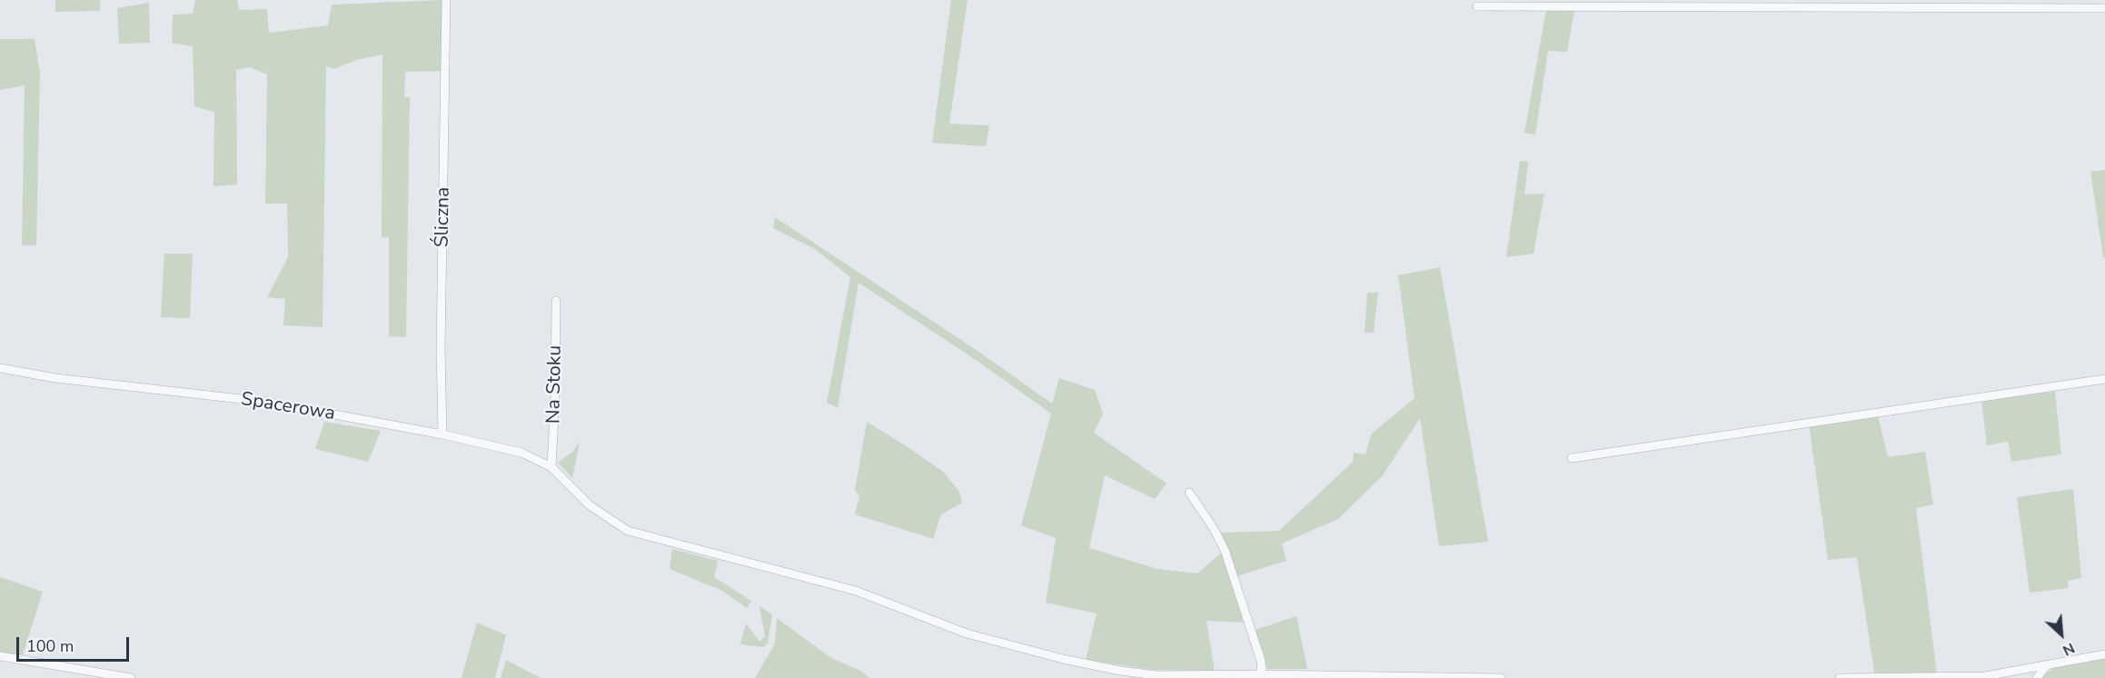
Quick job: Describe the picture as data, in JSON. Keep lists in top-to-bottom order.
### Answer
{
  "streets": {
    "street": ["Śliczna", "Na Stoku", "Spacerowa"]
  },
  "crossings": [
    ["Śliczna", "Spacerowa"],
    ["Na Stoku", "Spacerowa"]
  ],
  "scale_bar": "100 m",
  "north": "bottom right"
}
